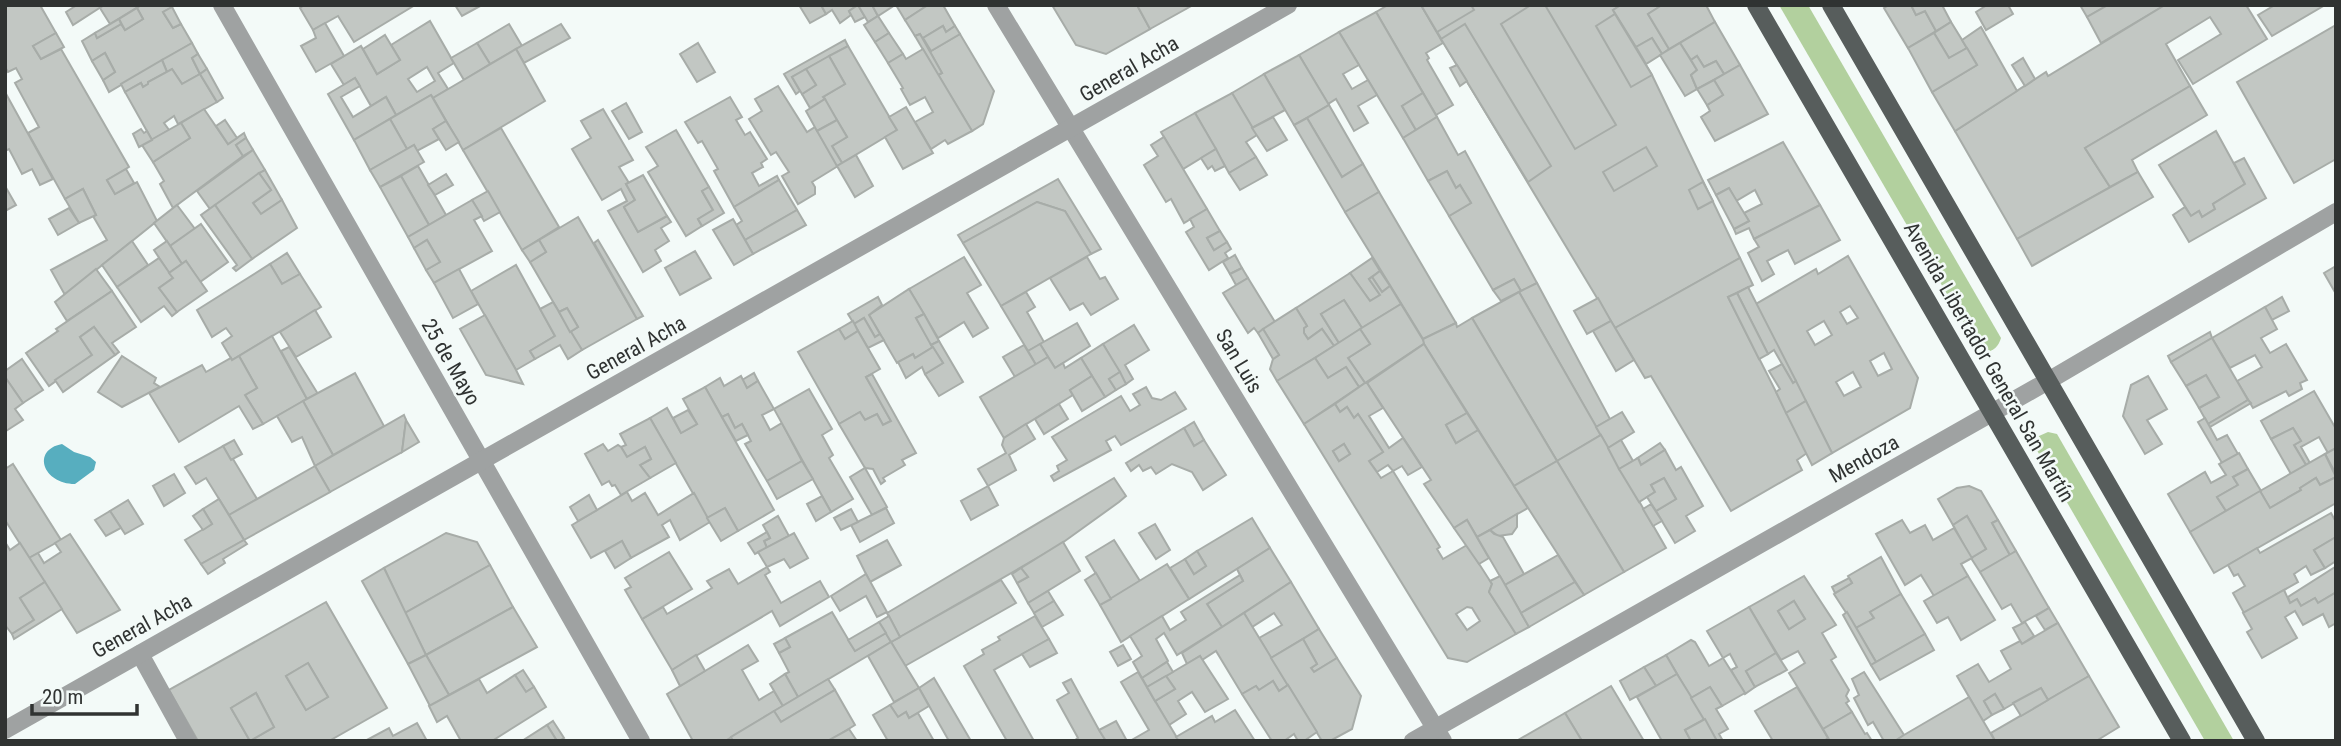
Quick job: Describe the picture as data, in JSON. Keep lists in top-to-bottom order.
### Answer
{
  "streets": {
    "main road": ["Avenida Libertador General San Martín"],
    "street": [
      "General Acha",
      "San Luis",
      "25 de Mayo",
      "Mendoza"
    ]
  },
  "crossings": [
    ["General Acha", "San Luis"],
    ["General Acha", "25 de Mayo"],
    ["San Luis", "Mendoza"],
    ["Avenida Libertador General San Martín", "Mendoza"]
  ],
  "scale_bar": "20 m"
}
